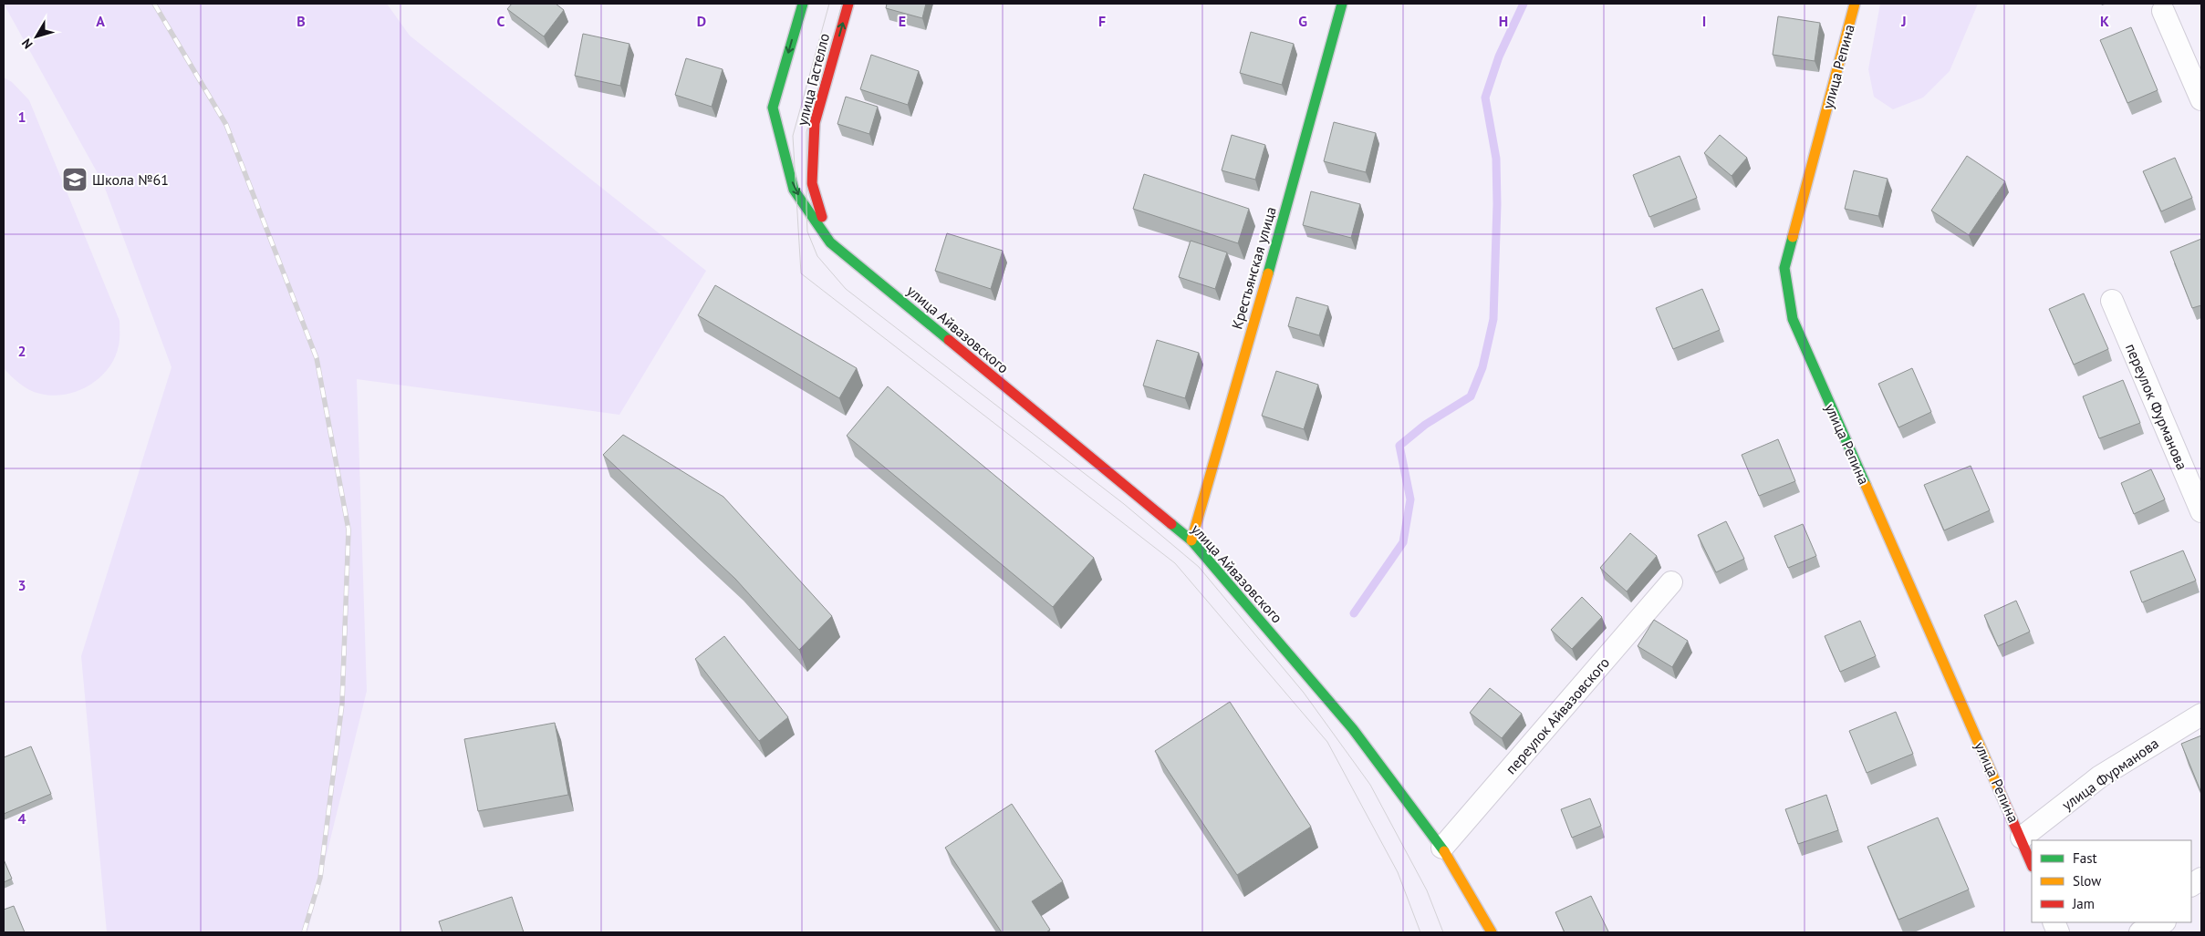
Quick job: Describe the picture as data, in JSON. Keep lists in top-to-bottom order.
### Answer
{
  "streets": {
    "street": [
      "улица Репина",
      "улица Гастелло",
      "Крестьянская улица",
      "улица Айвазовского",
      "переулок Фурманова",
      "переулок Айвазовского",
      "улица Фурманова"
    ]
  },
  "crossings": [
    ["улица Репина", "улица Фурманова"],
    ["улица Гастелло", "улица Айвазовского"],
    ["Крестьянская улица", "улица Айвазовского"],
    ["улица Айвазовского", "переулок Айвазовского"]
  ],
  "one_way": ["улица Гастелло"],
  "places": {
    "school or university": ["Школа №61"]
  },
  "legend": ["Fast", "Slow", "Jam"],
  "north": "bottom left",
  "grid": {
    "columns": [
      "A",
      "B",
      "C",
      "D",
      "E",
      "F",
      "G",
      "H",
      "I",
      "J",
      "K"
    ],
    "rows": [
      "1",
      "2",
      "3",
      "4"
    ]
  }
}
